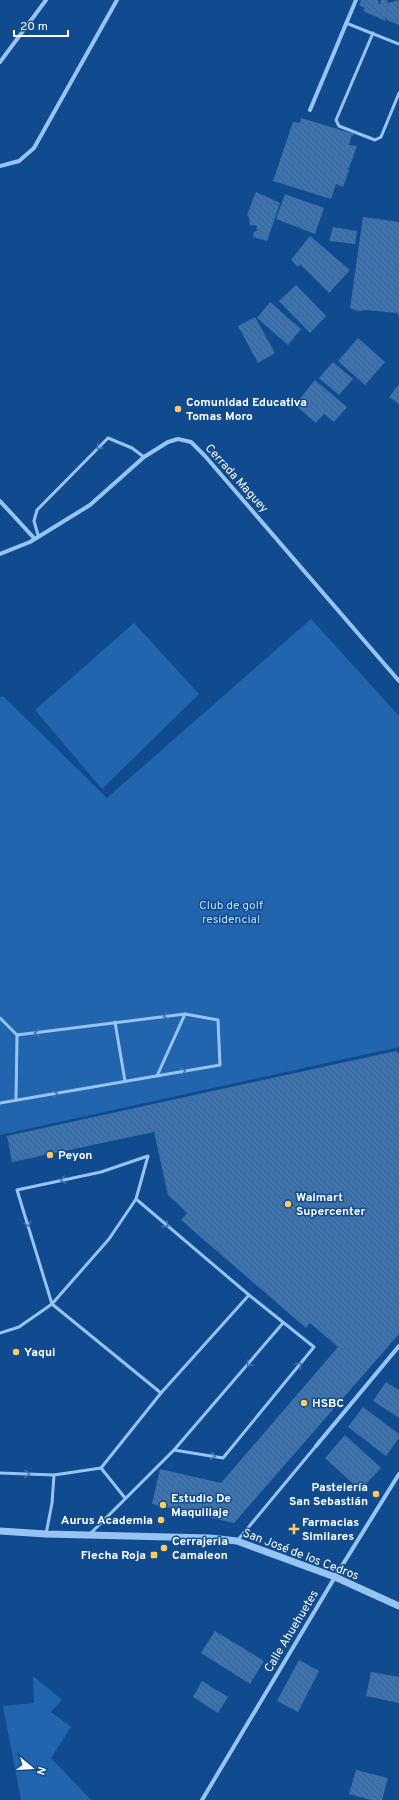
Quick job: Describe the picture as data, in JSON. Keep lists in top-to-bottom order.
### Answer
{
  "streets": {
    "street": ["Cerrada Maguey", "San José de los Cedros", "Calle Ahuehuetes"]
  },
  "crossings": [
    ["San José de los Cedros", "Calle Ahuehuetes"]
  ],
  "parks": ["Club de golf residencial"],
  "places": {
    "other": [
      "Comunidad Educativa Tomas Moro",
      "Peyon",
      "Walmart Supercenter",
      "Yaqui",
      "HSBC",
      "Pastelería San Sebastián",
      "Estudio De Maquillaje",
      "Aurus Academia",
      "Cerrajeria Camaleon"
    ],
    "health": ["Farmacias Similares"],
    "transit": ["Flecha Roja"]
  },
  "scale_bar": "20 m",
  "north": "right"
}
